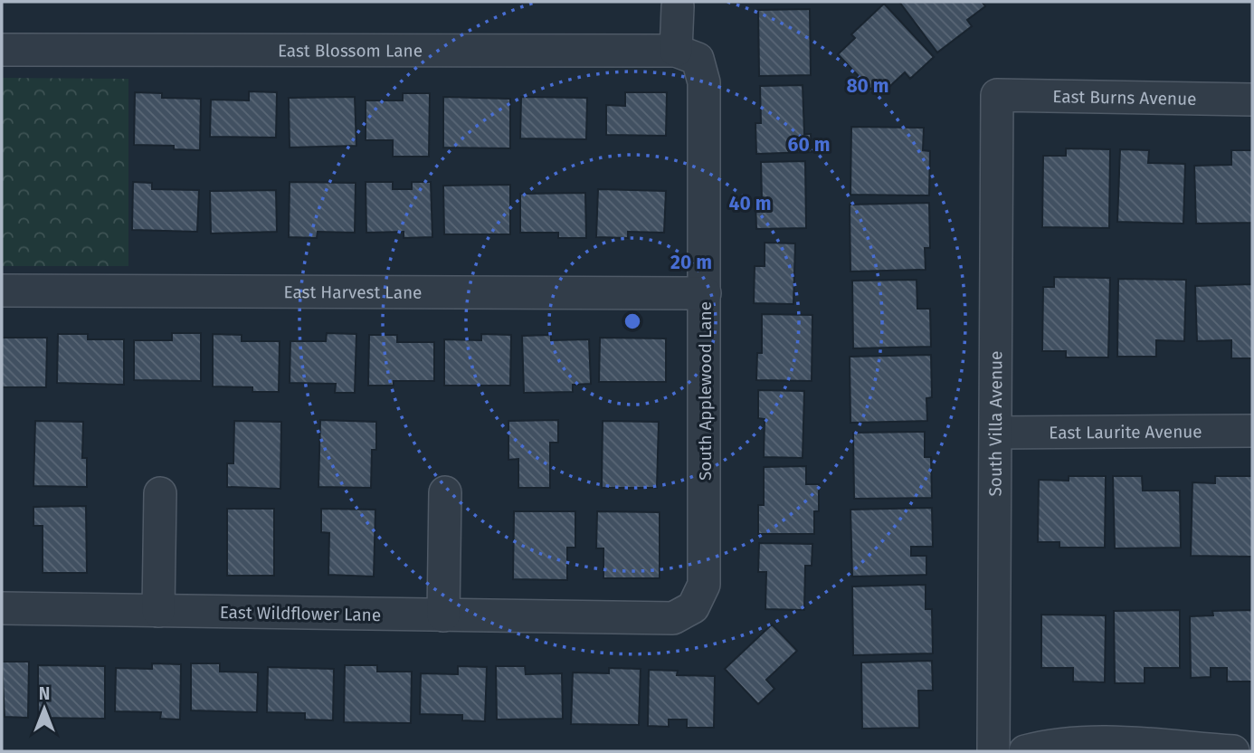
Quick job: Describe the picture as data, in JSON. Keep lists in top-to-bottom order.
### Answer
{
  "streets": {
    "street": [
      "East Blossom Lane",
      "East Burns Avenue",
      "East Harvest Lane",
      "South Applewood Lane",
      "South Villa Avenue",
      "East Laurite Avenue",
      "East Wildflower Lane"
    ]
  },
  "crossings": [
    ["East Blossom Lane", "South Applewood Lane"],
    ["East Burns Avenue", "South Villa Avenue"],
    ["East Harvest Lane", "South Applewood Lane"],
    ["South Applewood Lane", "East Wildflower Lane"],
    ["South Villa Avenue", "East Laurite Avenue"]
  ],
  "north": "top",
  "rings": [
    "80 m",
    "60 m",
    "40 m",
    "20 m"
  ]
}
